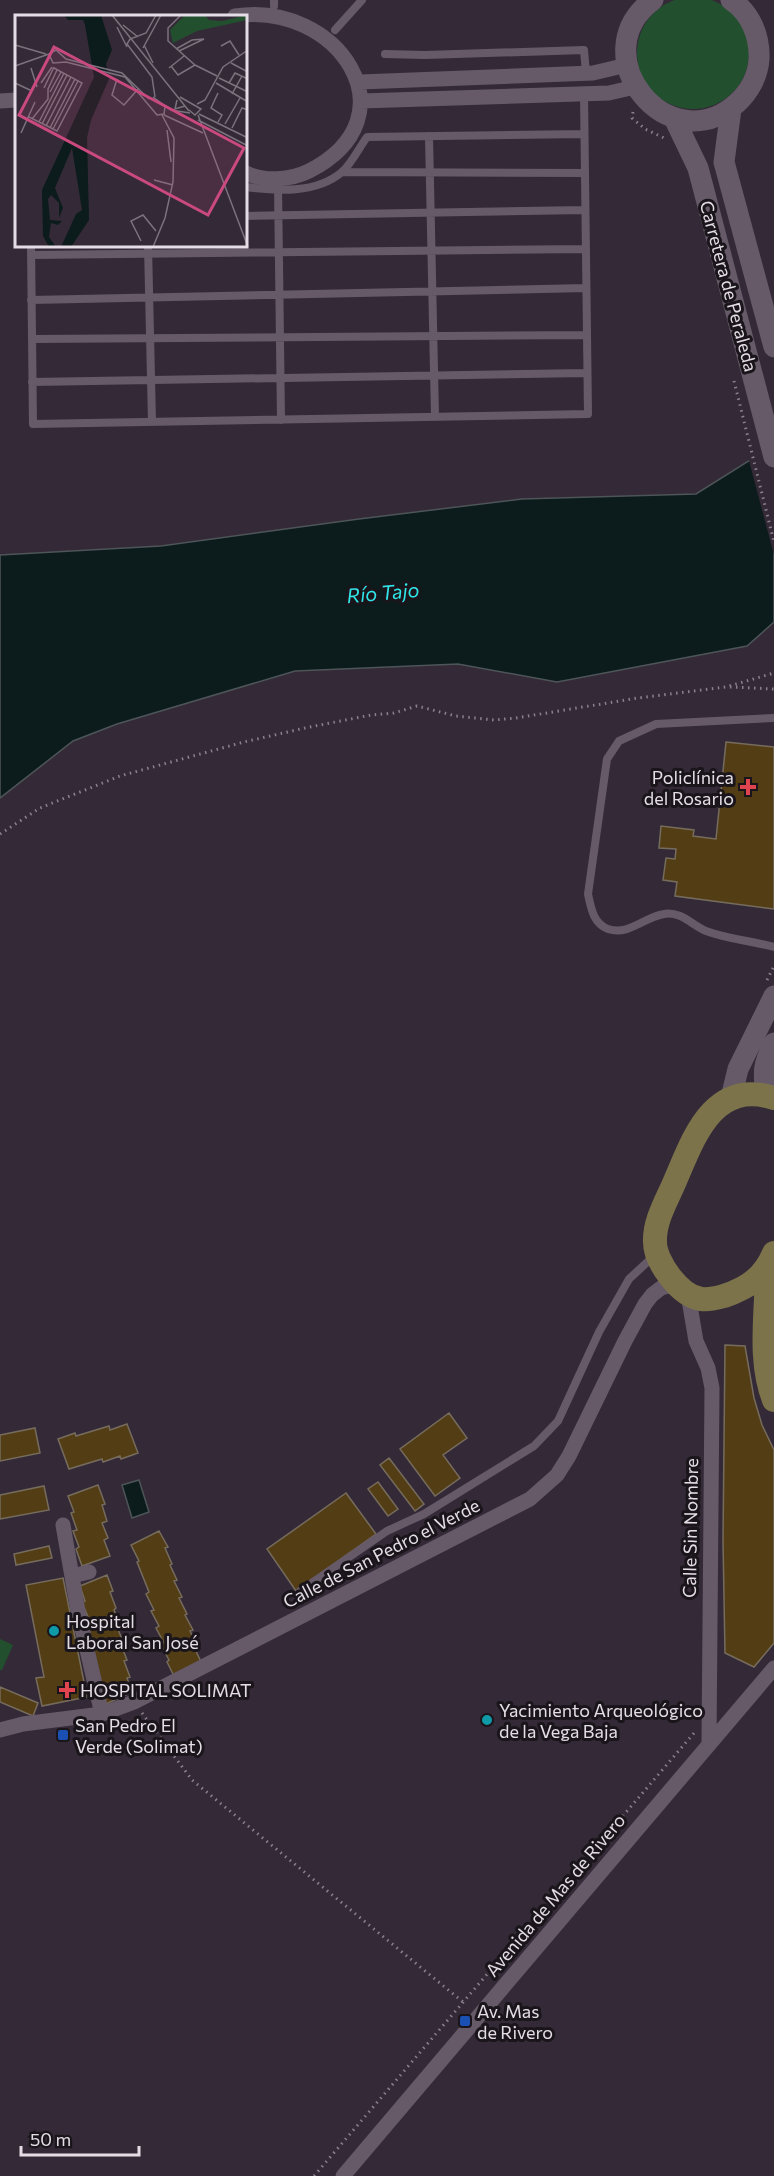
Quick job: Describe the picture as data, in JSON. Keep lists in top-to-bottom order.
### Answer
{
  "streets": {
    "main road": ["Carretera de Peraleda"],
    "street": ["Calle Sin Nombre", "Calle de San Pedro el Verde", "Avenida de Mas de Rivero"]
  },
  "crossings": [
    ["Calle Sin Nombre", "Calle de San Pedro el Verde"],
    ["Calle Sin Nombre", "Avenida de Mas de Rivero"]
  ],
  "water": ["Río Tajo"],
  "places": {
    "health": ["Policlínica del Rosario", "HOSPITAL SOLIMAT"],
    "other": ["Hospital Laboral San José", "Yacimiento Arqueológico de la Vega Baja"],
    "transit": ["San Pedro El Verde (Solimat)", "Av. Mas de Rivero"]
  },
  "scale_bar": "50 m"
}
